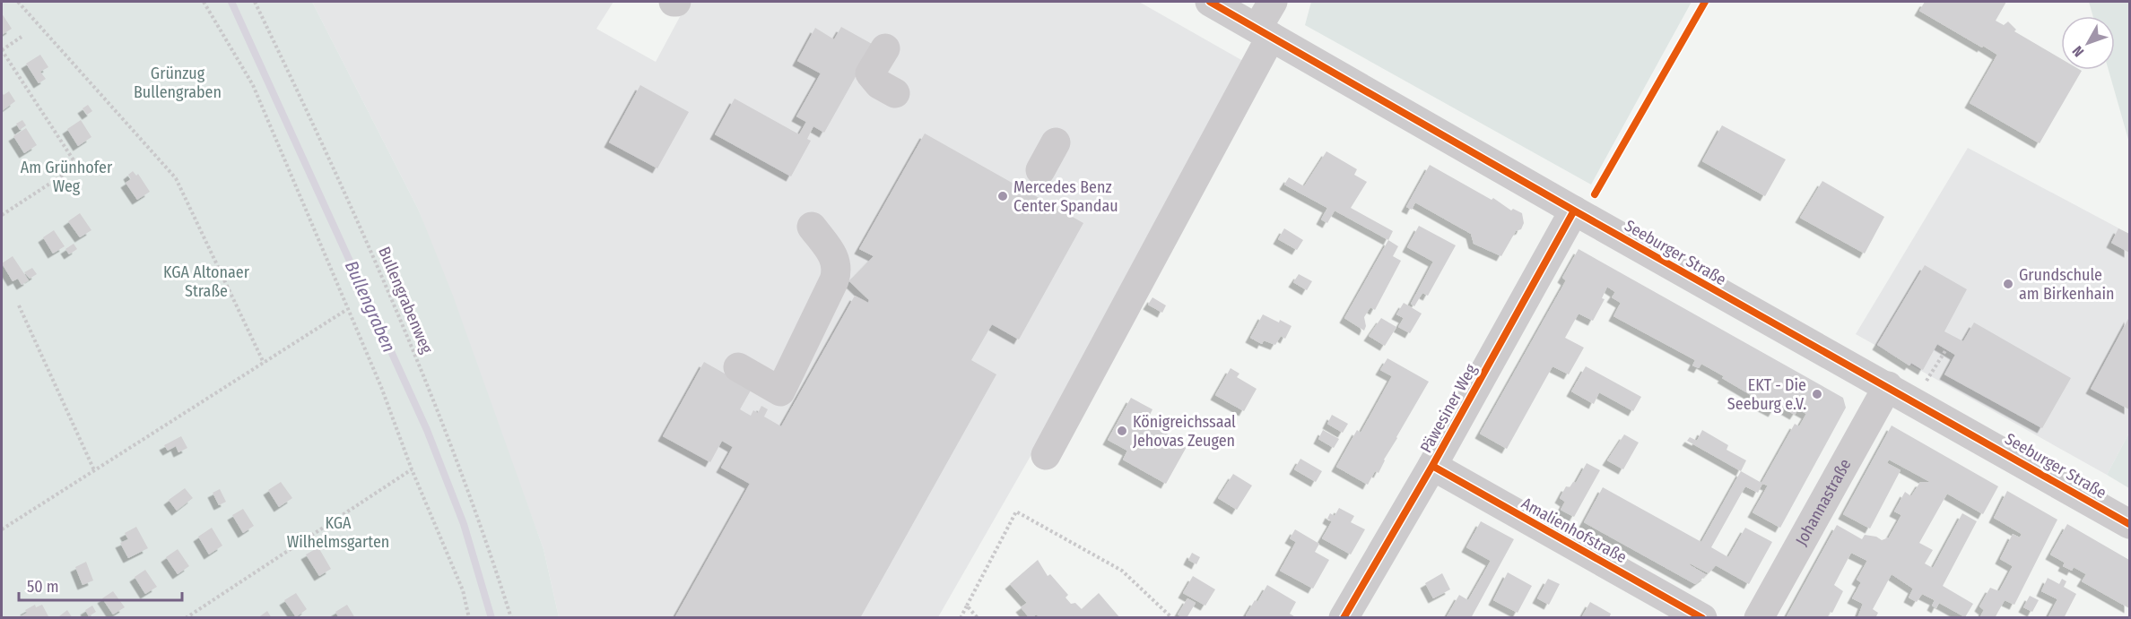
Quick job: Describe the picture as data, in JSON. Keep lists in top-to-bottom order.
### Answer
{
  "streets": {
    "street": [
      "Seeburger Straße",
      "Päwesiner Weg",
      "Johannastraße",
      "Amalienhofstraße"
    ],
    "path": ["Bullengrabenweg"]
  },
  "crossings": [
    ["Seeburger Straße", "Päwesiner Weg"],
    ["Seeburger Straße", "Johannastraße"],
    ["Päwesiner Weg", "Amalienhofstraße"]
  ],
  "water": ["Bullengraben"],
  "parks": [
    "Grünzug Bullengraben",
    "Am Grünhofer Weg",
    "KGA Altonaer Straße",
    "KGA Wilhelmsgarten"
  ],
  "places": [
    "Mercedes Benz Center Spandau",
    "Grundschule am Birkenhain",
    "EKT - Die Seeburg e.V.",
    "Königreichssaal Jehovas Zeugen"
  ],
  "scale_bar": "50 m",
  "north": "bottom left"
}
